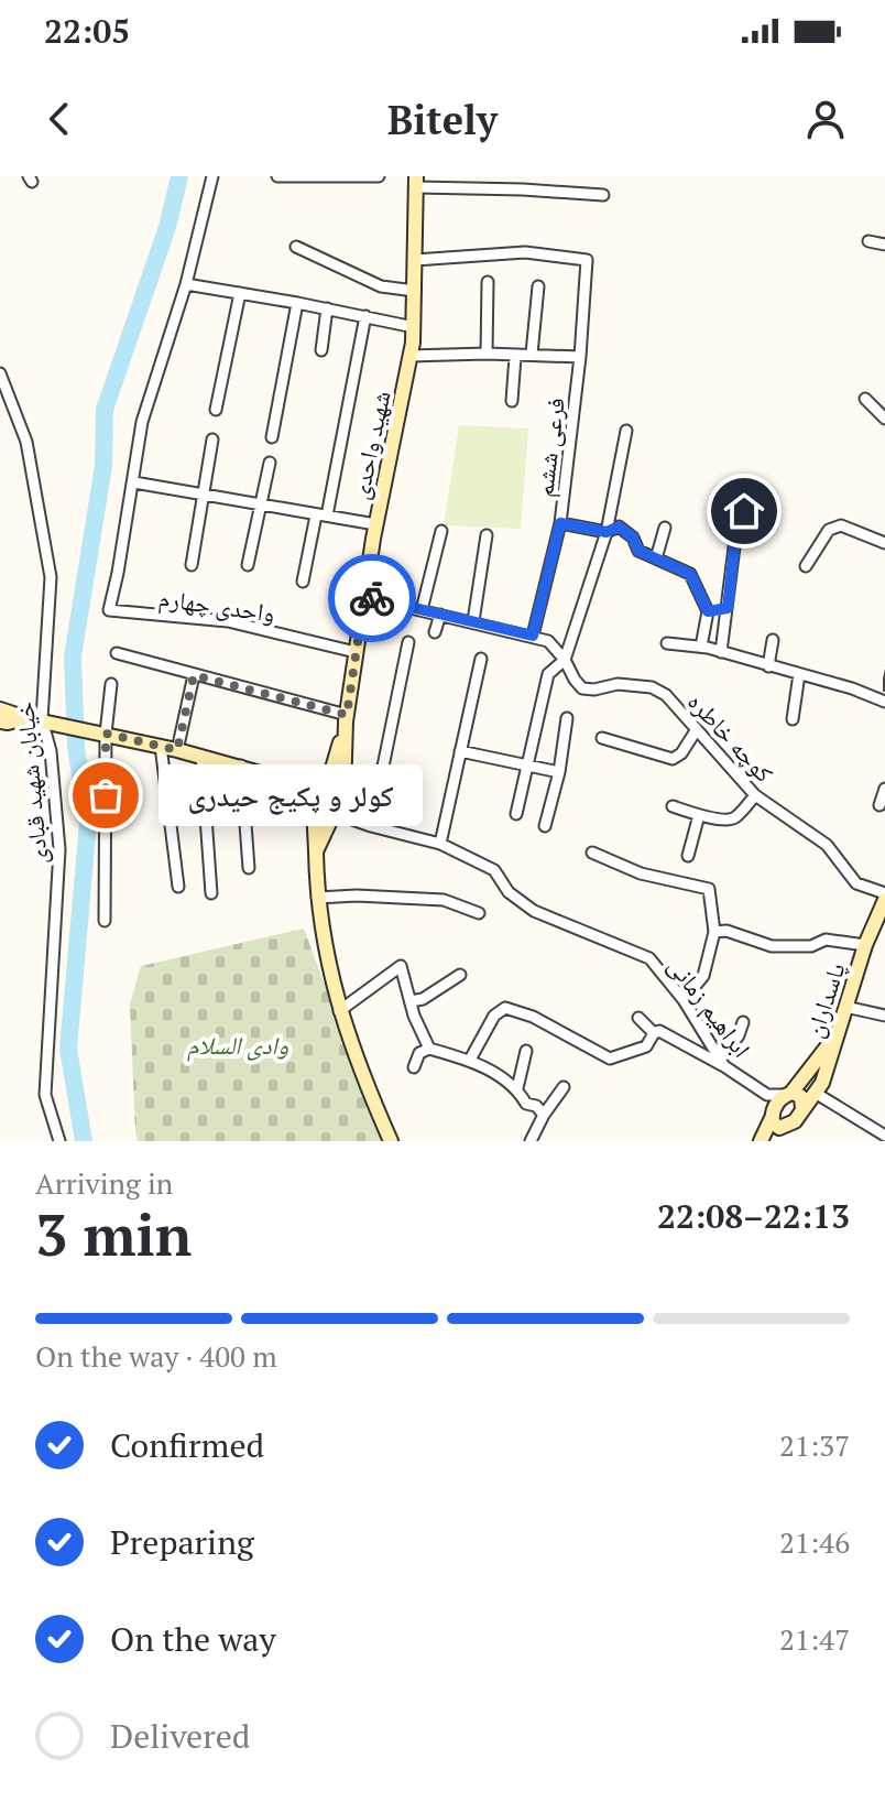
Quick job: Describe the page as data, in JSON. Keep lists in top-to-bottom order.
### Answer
{
  "streets": {
    "street": [
      "شهید واحدی",
      "فرعی ششم",
      "واحدی چهارم",
      "كوچه خاطره",
      "خیابان شهید قبادی",
      "پاسداران",
      "ابراهیم زمانی"
    ]
  },
  "crossings": [
    ["شهید واحدی", "فرعی ششم"],
    ["شهید واحدی", "واحدی چهارم"]
  ],
  "parks": ["وادی السلام"],
  "places": ["کولر و پکیج حیدری"],
  "page": {
    "status": "22:05",
    "header": "Bitely",
    "bubble": "کولر و پکیج حیدری",
    "heading": ["3 min", "Arriving in", "22:08–22:13"],
    "bar": "On the way · 400 m",
    "list": [
      ["Confirmed", "21:37"],
      ["Preparing", "21:46"],
      ["On the way", "21:47"],
      "Delivered"
    ]
  }
}
